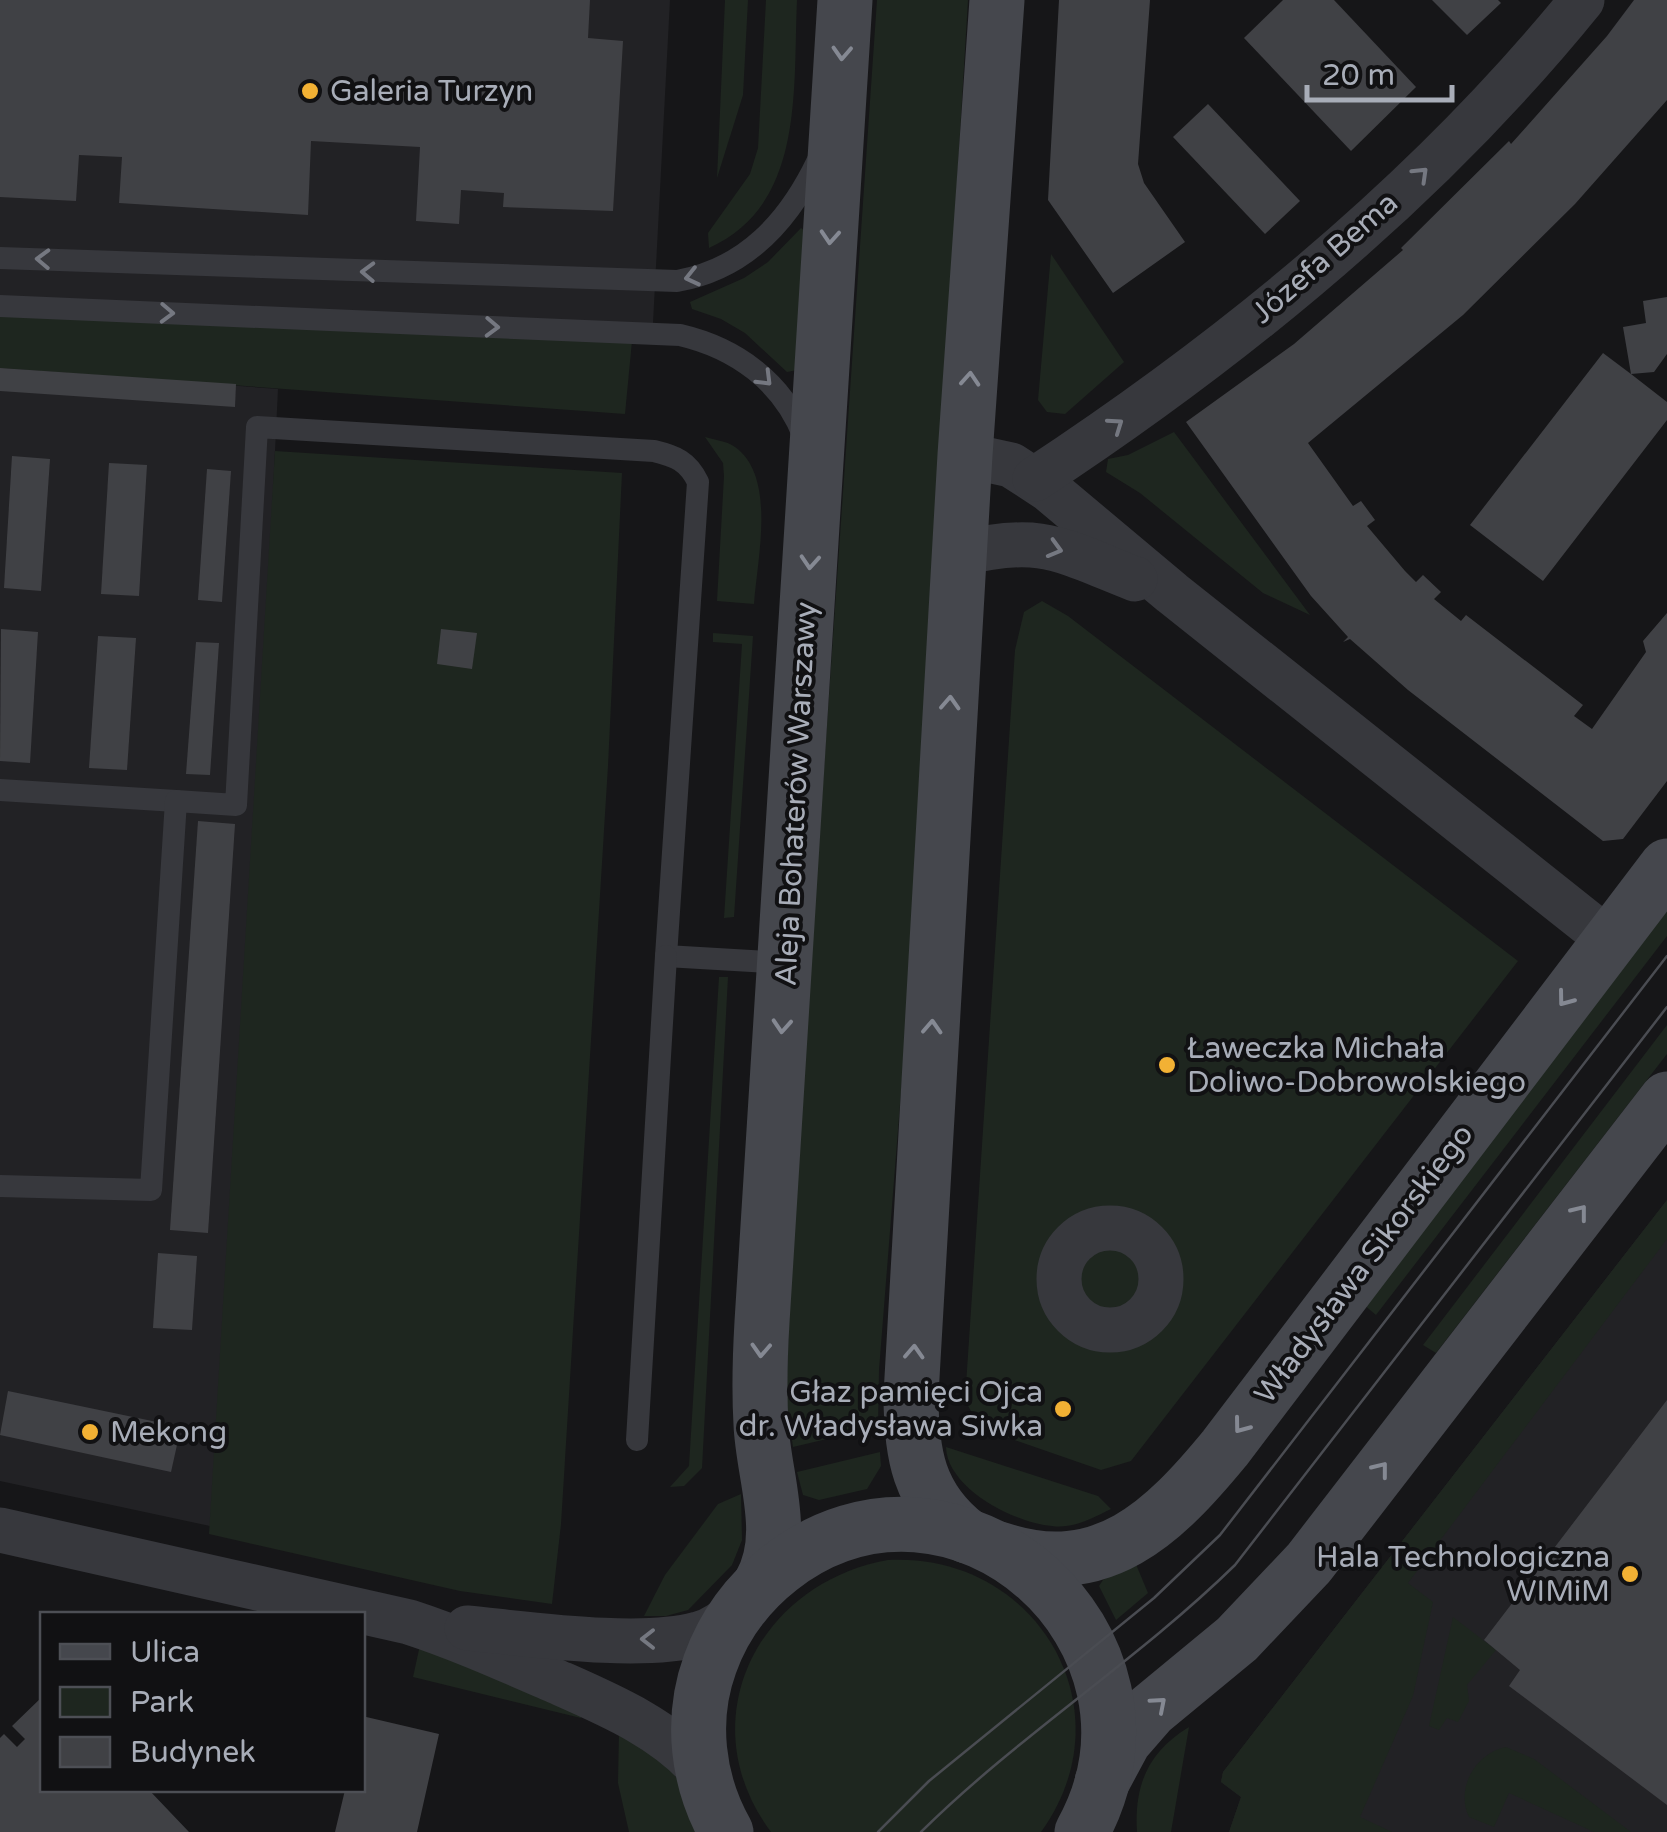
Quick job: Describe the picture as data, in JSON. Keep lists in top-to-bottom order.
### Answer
{
  "streets": {
    "street": ["Józefa Bema", "Aleja Bohaterów Warszawy", "Władysława Sikorskiego"]
  },
  "crossings": [
    ["Aleja Bohaterów Warszawy", "Władysława Sikorskiego"]
  ],
  "one_way": ["Józefa Bema"],
  "places": [
    "Galeria Turzyn",
    "Ławeczka Michała Doliwo-Dobrowolskiego",
    "Głaz pamięci Ojca dr. Władysława Siwka",
    "Mekong",
    "Hala Technologiczna WIMiM"
  ],
  "legend": ["Ulica", "Park", "Budynek"],
  "scale_bar": "20 m"
}
